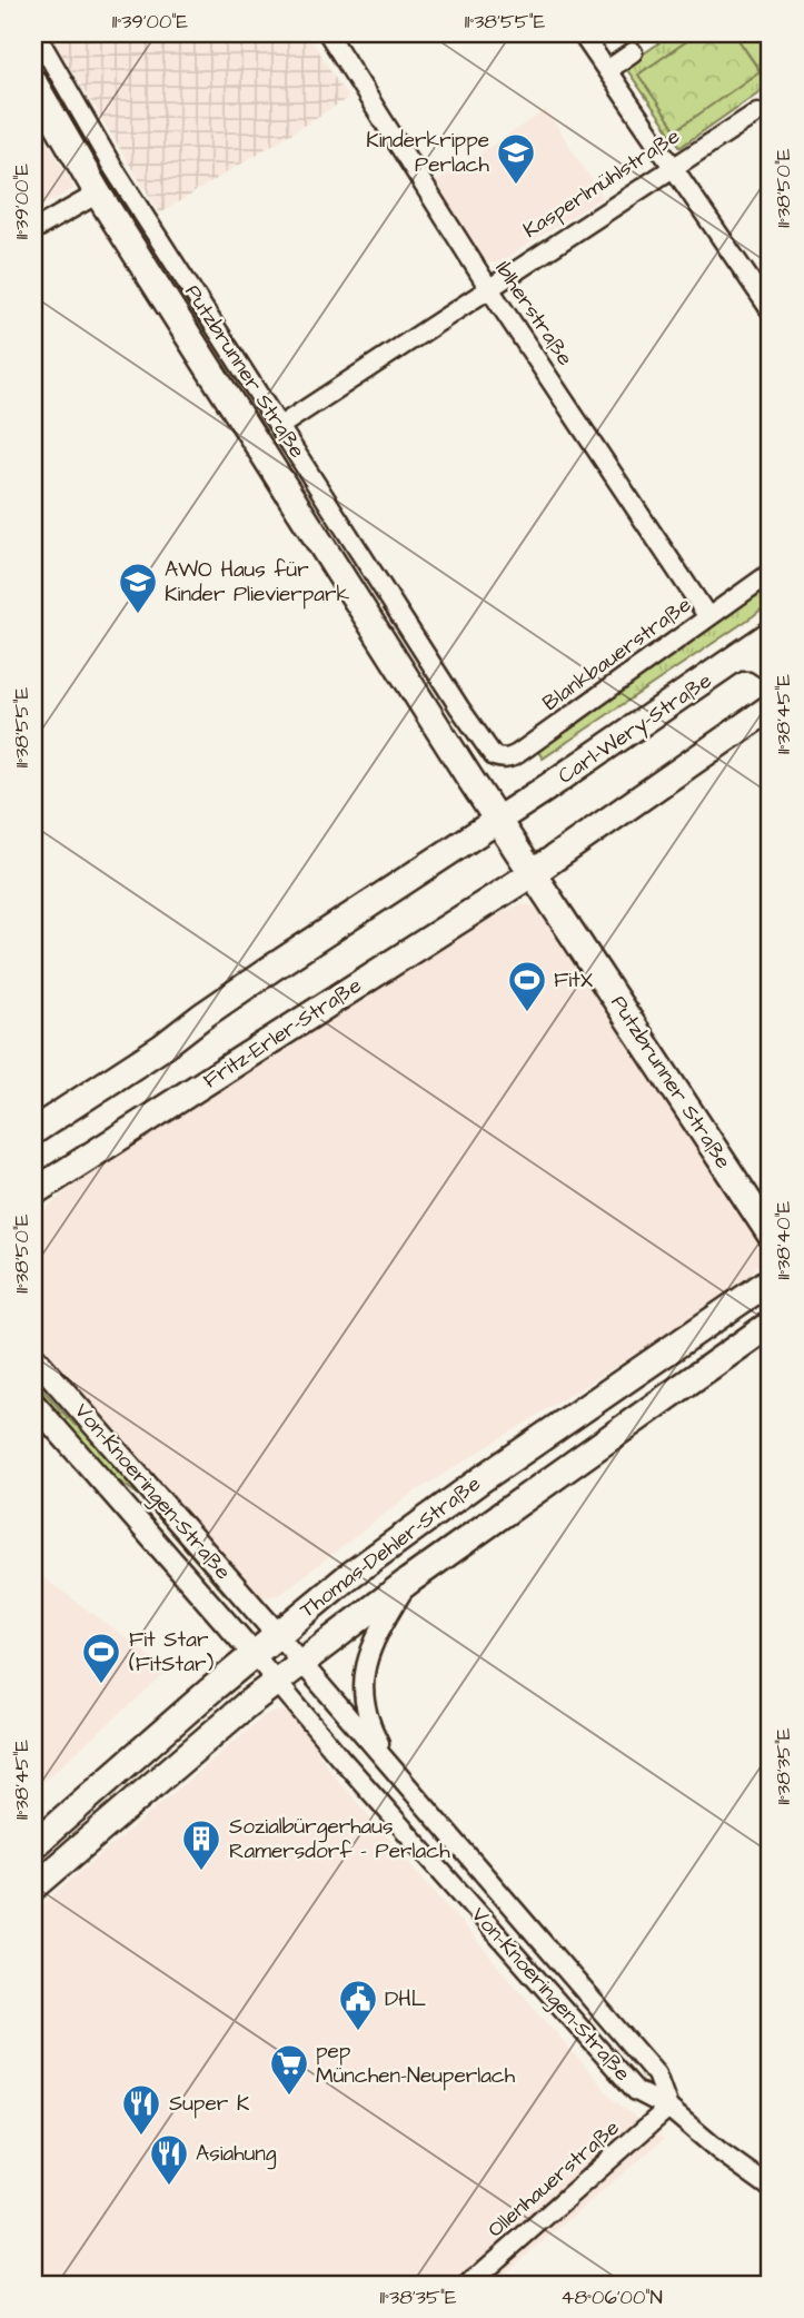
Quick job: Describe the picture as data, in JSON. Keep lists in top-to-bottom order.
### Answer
{
  "streets": {
    "main road": [
      "Putzbrunner Straße",
      "Carl-Wery-Straße",
      "Fritz-Erler-Straße",
      "Thomas-Dehler-Straße"
    ],
    "street": [
      "Kasperlmühlstraße",
      "Iblherstraße",
      "Blankbauerstraße",
      "Von-Knoeringen-Straße",
      "Ollenhauerstraße"
    ]
  },
  "crossings": [
    ["Kasperlmühlstraße", "Iblherstraße"],
    ["Kasperlmühlstraße", "Putzbrunner Straße"],
    ["Iblherstraße", "Blankbauerstraße"],
    ["Putzbrunner Straße", "Blankbauerstraße"],
    ["Putzbrunner Straße", "Carl-Wery-Straße"],
    ["Putzbrunner Straße", "Fritz-Erler-Straße"],
    ["Von-Knoeringen-Straße", "Thomas-Dehler-Straße"],
    ["Von-Knoeringen-Straße", "Ollenhauerstraße"]
  ],
  "places": {
    "school or university": ["Kinderkrippe Perlach", "AWO Haus für Kinder Plievierpark"],
    "sports": ["FitX", "Fit Star (FitStar)"],
    "building": ["Sozialbürgerhaus Ramersdorf - Perlach"],
    "public building": ["DHL"],
    "supermarket": ["pep München-Neuperlach"],
    "restaurant": ["Super K", "Asiahung"]
  },
  "coordinates": [
    "11°39'00\"E",
    "11°38'55\"E",
    "11°38'50\"E",
    "11°38'45\"E",
    "11°38'40\"E",
    "11°38'35\"E",
    "48°06'00\"N"
  ]
}
